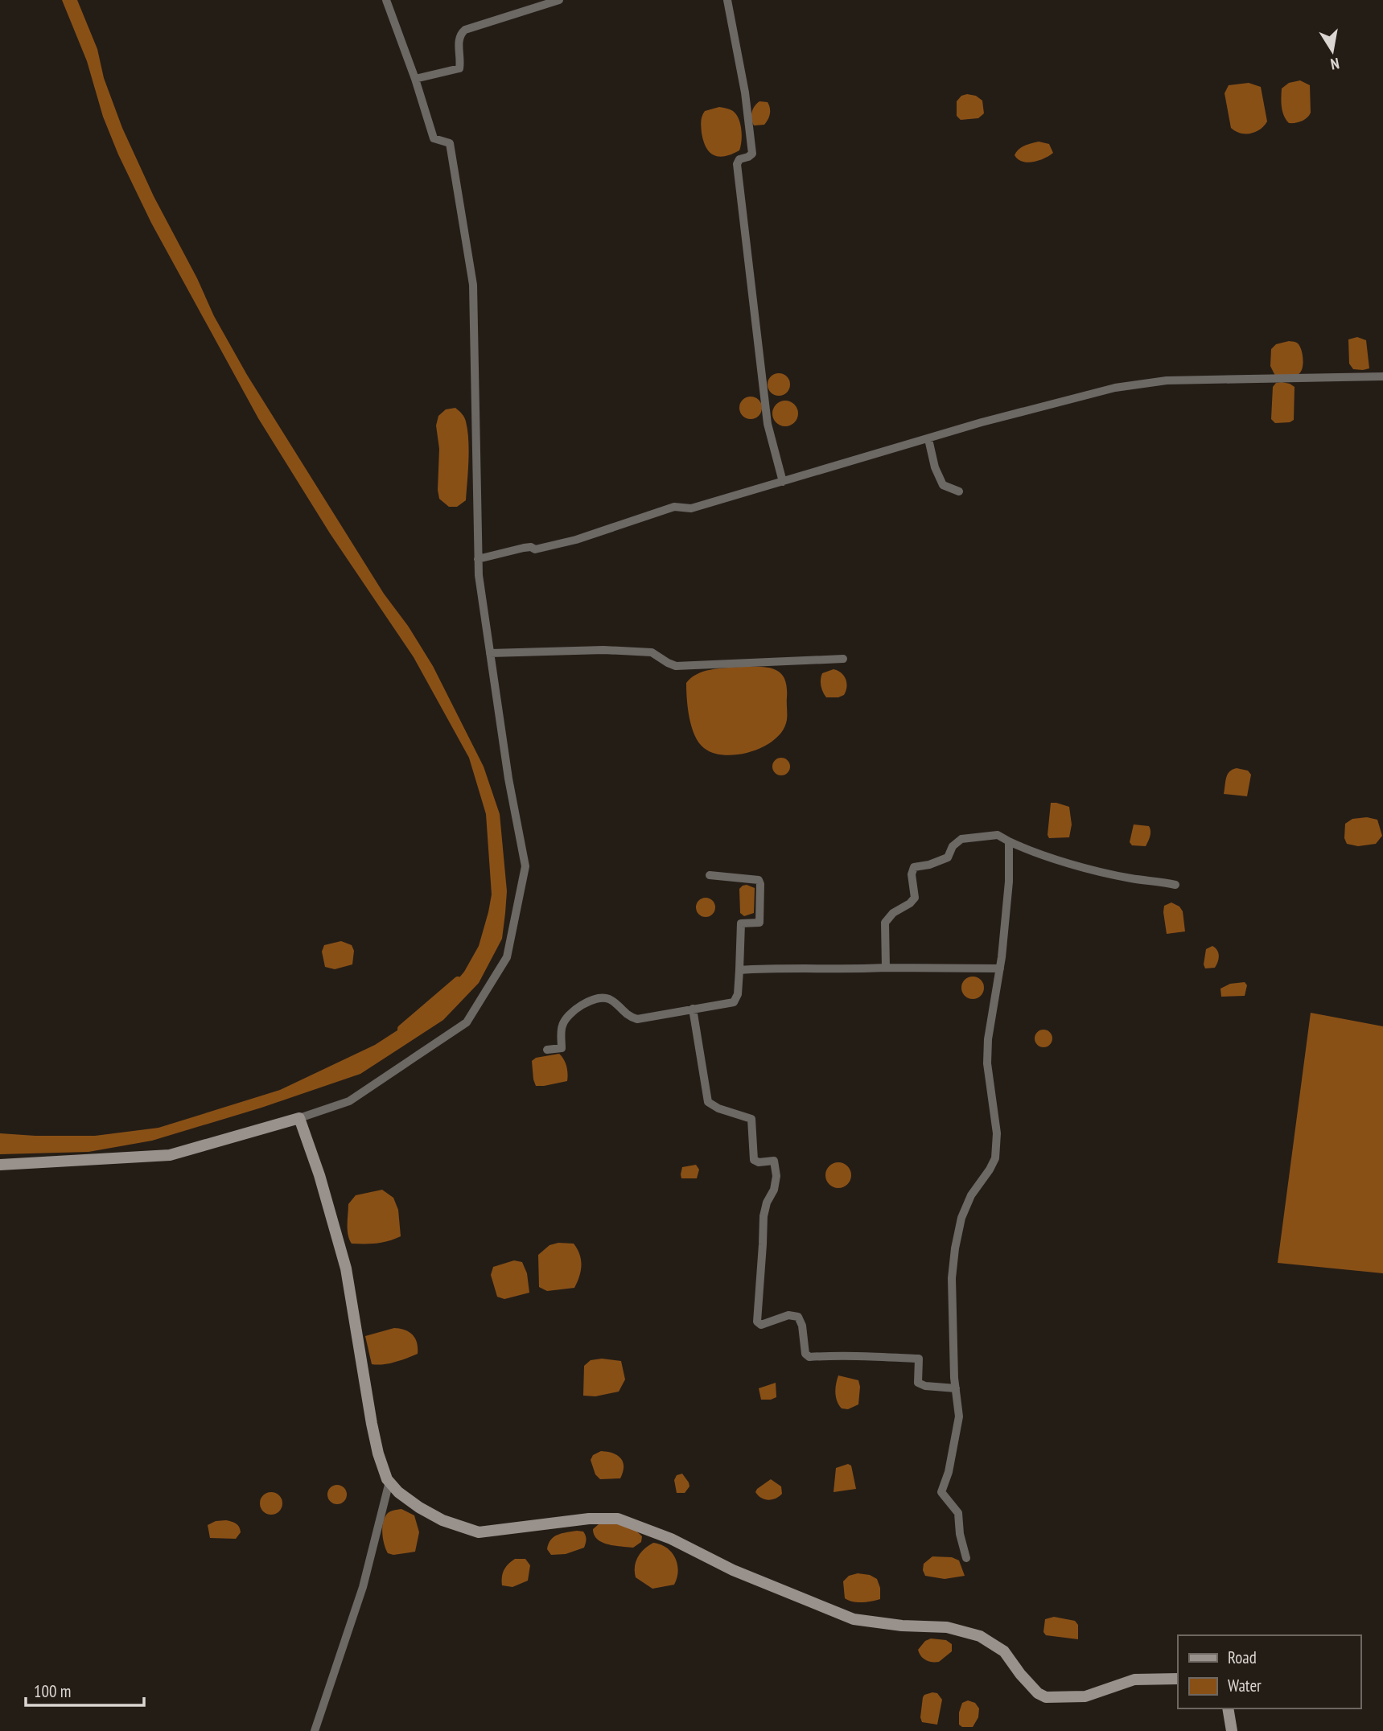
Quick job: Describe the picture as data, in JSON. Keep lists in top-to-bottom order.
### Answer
{
  "legend": ["Road", "Water"],
  "scale_bar": "100 m",
  "north": "bottom"
}
